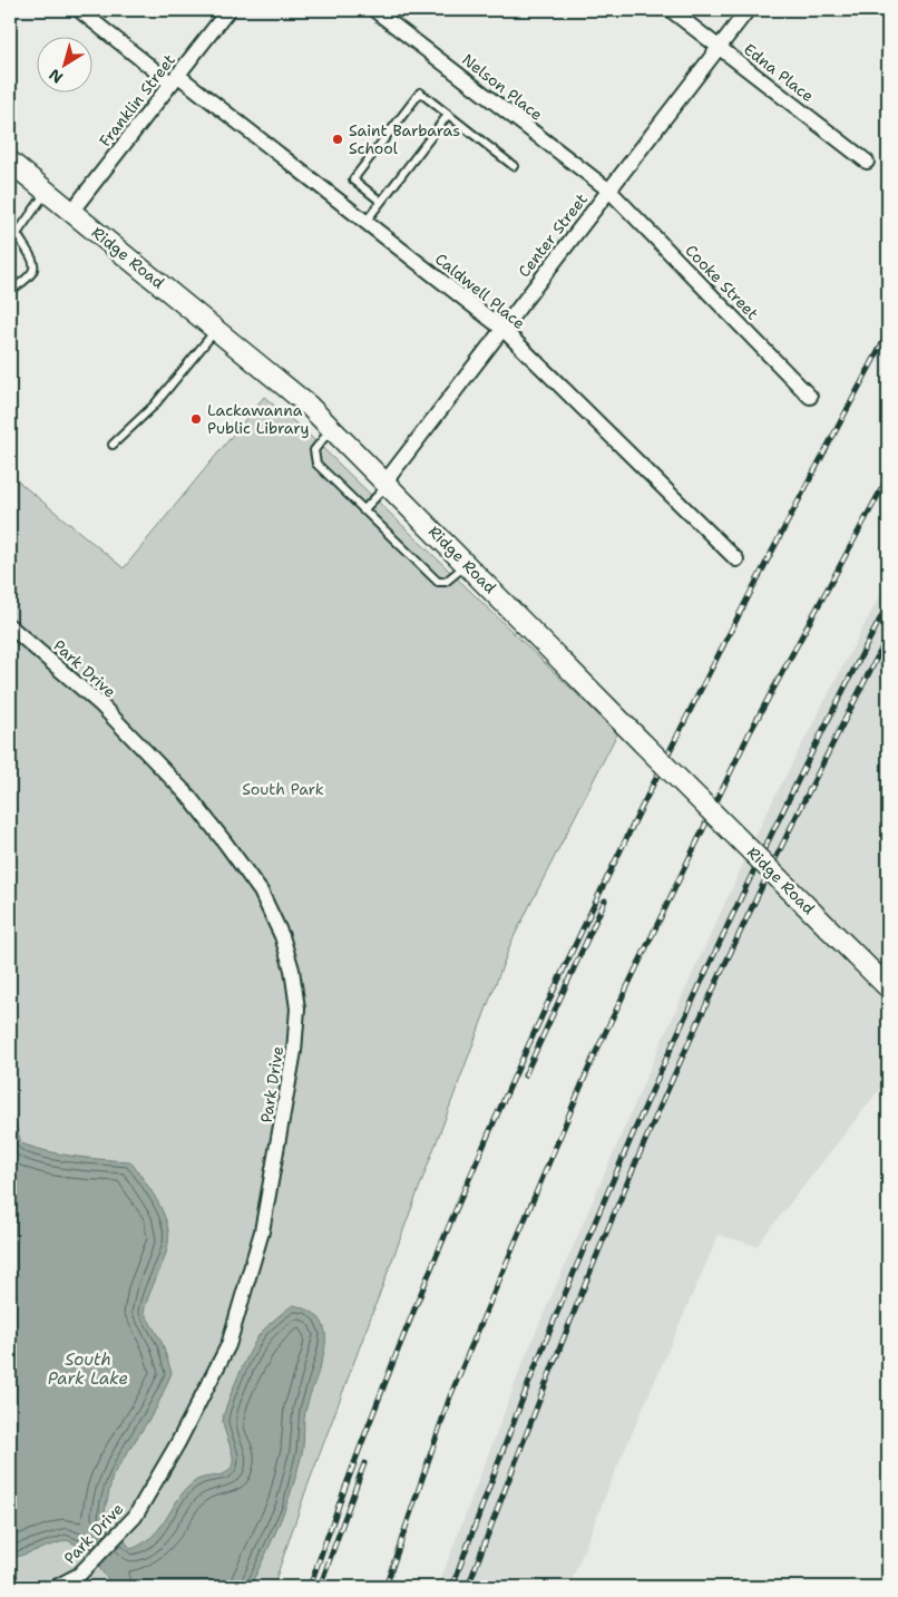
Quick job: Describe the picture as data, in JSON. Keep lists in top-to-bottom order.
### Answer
{
  "streets": {
    "main road": ["Ridge Road"],
    "street": [
      "Edna Place",
      "Nelson Place",
      "Franklin Street",
      "Center Street",
      "Cooke Street",
      "Caldwell Place",
      "Park Drive"
    ]
  },
  "crossings": [
    ["Edna Place", "Center Street"],
    ["Nelson Place", "Center Street"],
    ["Nelson Place", "Cooke Street"],
    ["Franklin Street", "Ridge Road"],
    ["Franklin Street", "Caldwell Place"],
    ["Center Street", "Ridge Road"],
    ["Center Street", "Cooke Street"],
    ["Center Street", "Caldwell Place"]
  ],
  "water": ["South Park Lake"],
  "parks": ["South Park"],
  "places": ["Saint Barbaras School", "Lackawanna Public Library"],
  "north": "bottom left"
}
